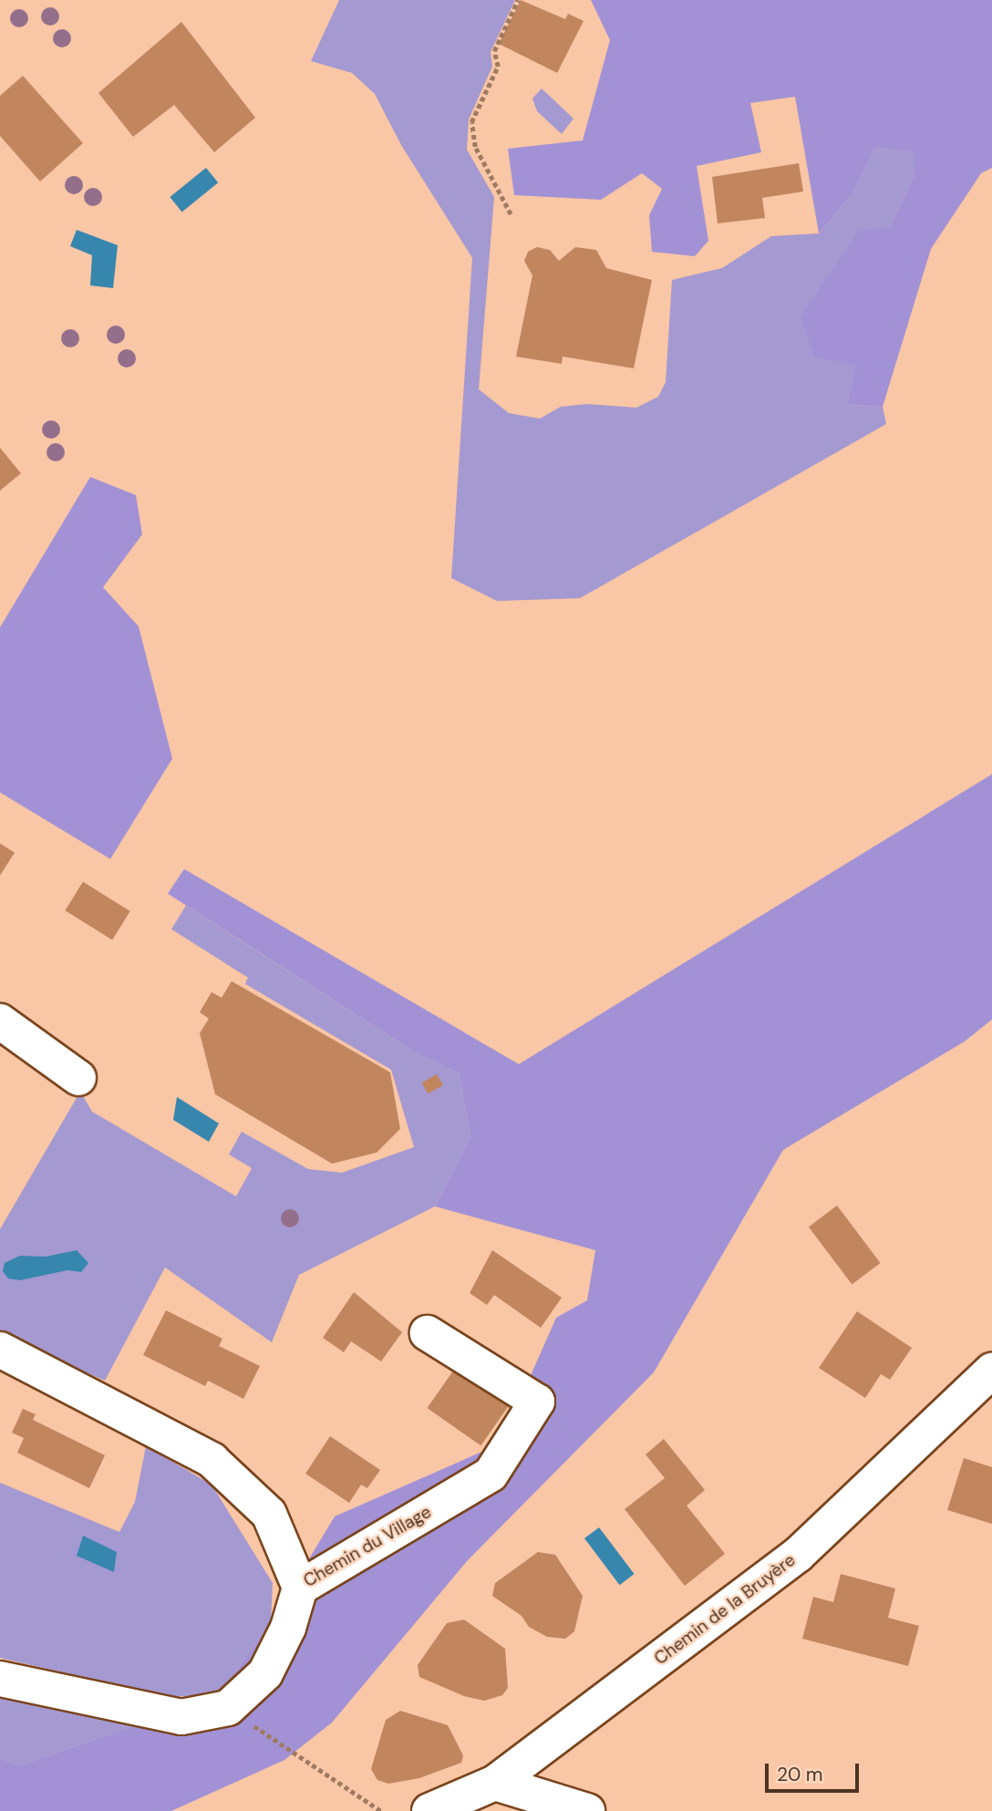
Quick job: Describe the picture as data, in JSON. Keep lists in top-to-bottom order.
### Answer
{
  "streets": {
    "street": ["Chemin du Village", "Chemin de la Bruyère"]
  },
  "scale_bar": "20 m"
}
